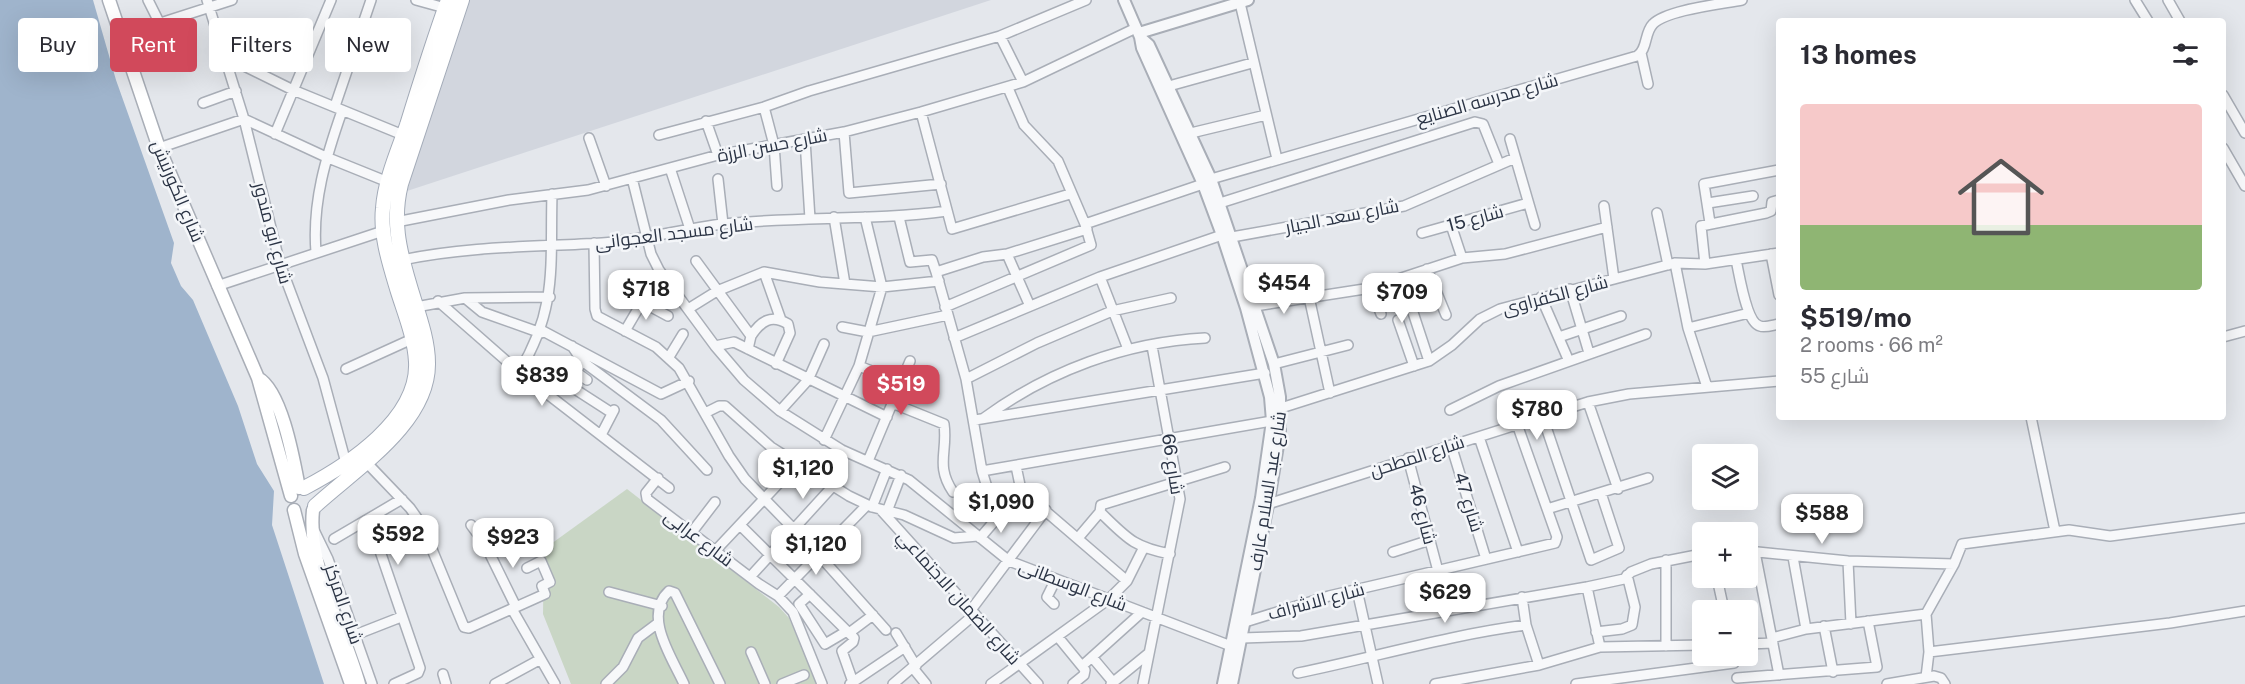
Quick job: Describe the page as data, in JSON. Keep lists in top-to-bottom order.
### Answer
{
  "streets": {
    "main road": ["شارع الكورنيش"],
    "street": [
      "شارع مدرسه الصنايع",
      "شارع حسن الرزة",
      "شارع سعد الجيار",
      "شارع 15",
      "شارع ابو مندور",
      "شارع مسجد العجوانى",
      "شارع الكفراوى",
      "شارع المطحن",
      "شارع 66",
      "شارع عبد السلام عارف",
      "شارع 47",
      "شارع 46",
      "شارع عرابى",
      "شارع الوسطانى",
      "شارع الضمان الاجتماعي",
      "شارع الاشراف",
      "شارع المركز"
    ]
  },
  "crossings": [
    ["شارع مدرسه الصنايع", "شارع عبد السلام عارف"],
    ["شارع حسن الرزة", "شارع عبد السلام عارف"],
    ["شارع حسن الرزة", "شارع الوسطانى"],
    ["شارع سعد الجيار", "شارع عبد السلام عارف"],
    ["شارع مسجد العجوانى", "شارع الوسطانى"],
    ["شارع الكفراوى", "شارع عبد السلام عارف"],
    ["شارع المطحن", "شارع عبد السلام عارف"],
    ["شارع المطحن", "شارع 47"],
    ["شارع المطحن", "شارع 46"],
    ["شارع 66", "شارع الوسطانى"],
    ["شارع عبد السلام عارف", "شارع الوسطانى"],
    ["شارع عبد السلام عارف", "شارع الاشراف"],
    ["شارع 47", "شارع الاشراف"],
    ["شارع 46", "شارع الاشراف"]
  ],
  "page": {
    "chip": [
      "Buy",
      "Rent",
      "Filters",
      "New"
    ],
    "heading": "13 homes",
    "list": [
      {
        "name": "$519/mo",
        "note": "2 rooms · 66 m² · شارع 55"
      }
    ],
    "price": [
      "$454",
      "$718",
      "$709",
      "$839",
      "$519",
      "$780",
      "$1,120",
      "$1,090",
      "$588",
      "$592",
      "$923",
      "$1,120",
      "$629"
    ],
    "map_buttons": ["+", "−"]
  }
}
